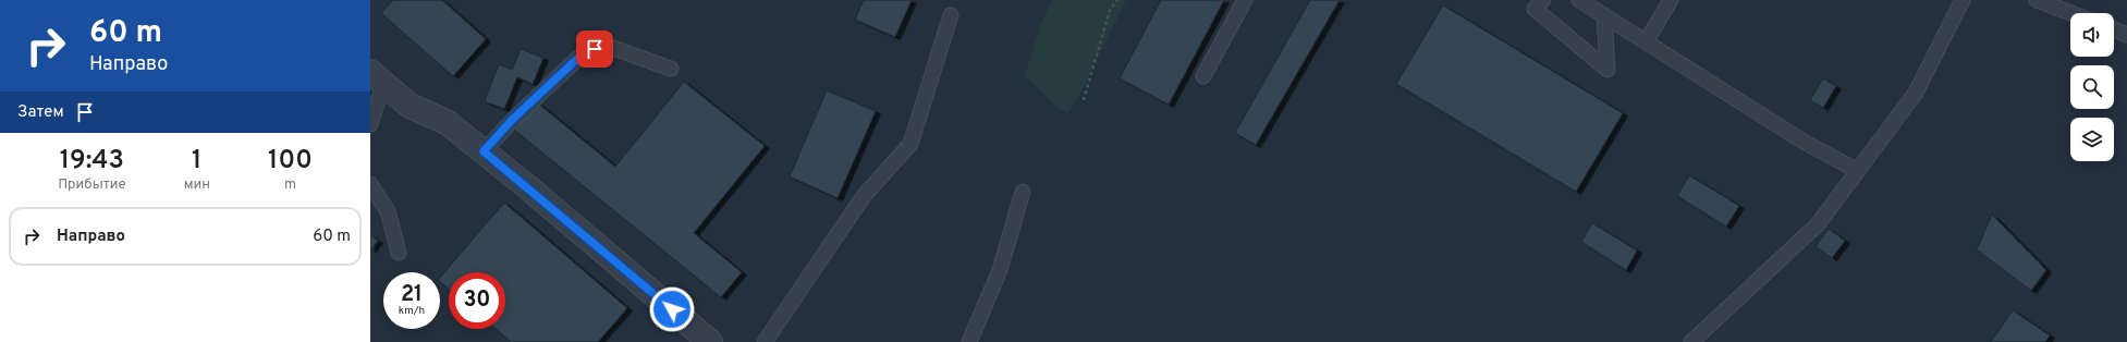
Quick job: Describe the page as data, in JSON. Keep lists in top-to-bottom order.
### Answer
{
  "page": {
    "turn": ["60 m", "Направо"],
    "then": "Затем",
    "eta": [
      "19:43",
      "Прибытие",
      "1",
      "мин",
      "100",
      "m"
    ],
    "list": [
      {
        "name": "Направо",
        "value": "60 m"
      }
    ],
    "speed": "21 km/h",
    "limit": "30"
  }
}
